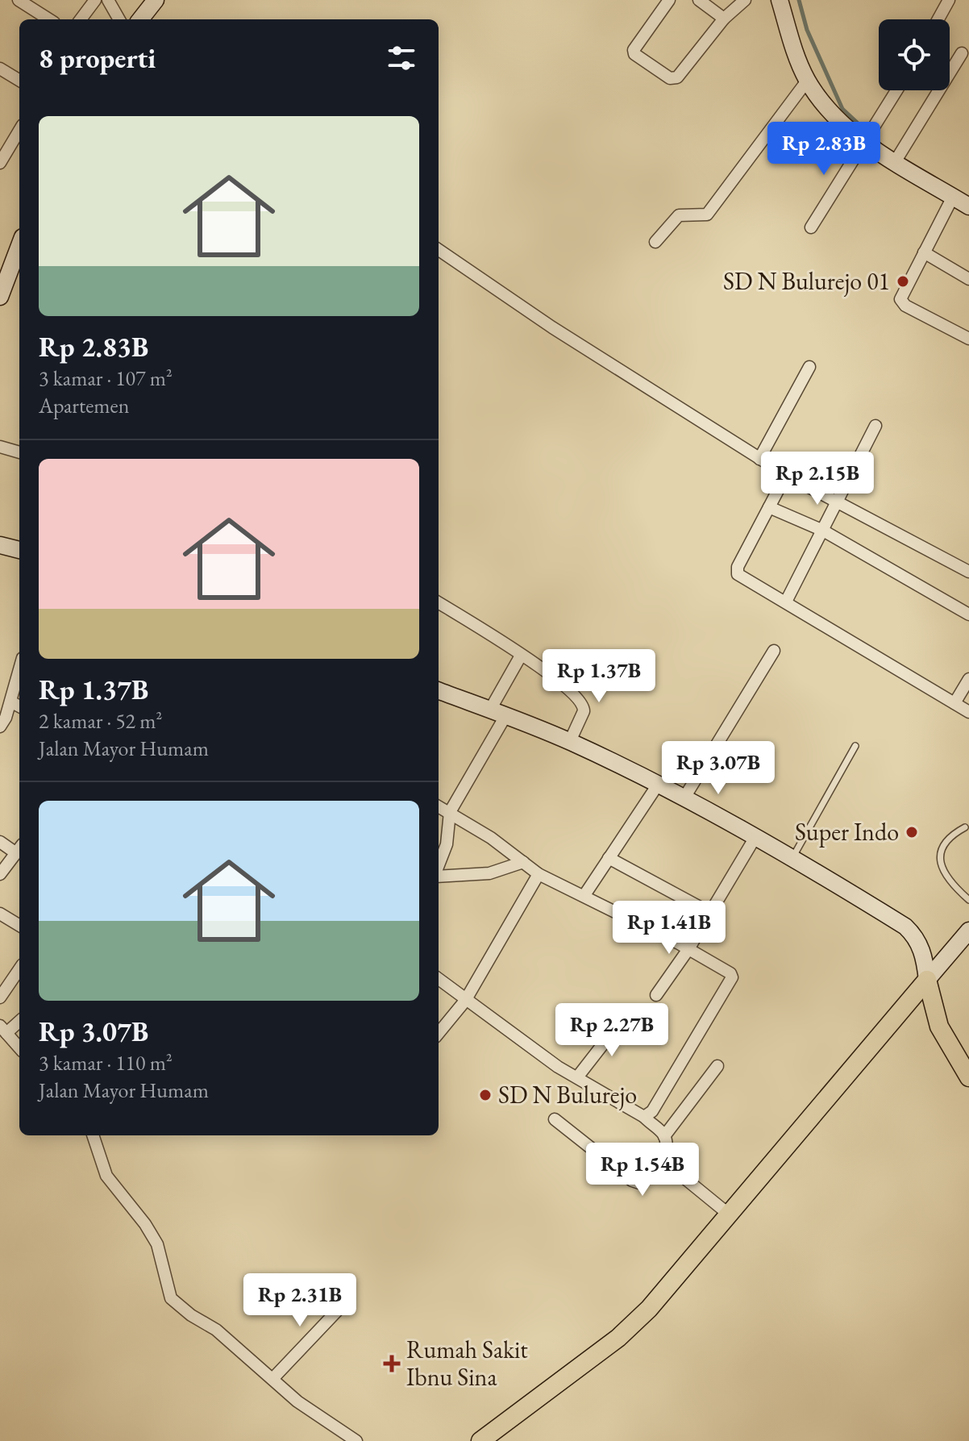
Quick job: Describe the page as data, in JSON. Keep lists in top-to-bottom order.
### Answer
{
  "places": {
    "other": ["SD N Bulurejo 01", "Super Indo", "SD N Bulurejo"],
    "health": ["Rumah Sakit Ibnu Sina"]
  },
  "page": {
    "heading": "8 properti",
    "list": [
      {
        "name": "Rp 2.83B",
        "note": "3 kamar · 107 m² · Apartemen"
      },
      {
        "name": "Rp 1.37B",
        "note": "2 kamar · 52 m² · Jalan Mayor Humam"
      },
      {
        "name": "Rp 3.07B",
        "note": "3 kamar · 110 m² · Jalan Mayor Humam"
      }
    ],
    "price": [
      "Rp 2.83B",
      "Rp 2.15B",
      "Rp 1.37B",
      "Rp 3.07B",
      "Rp 1.41B",
      "Rp 2.27B",
      "Rp 1.54B",
      "Rp 2.31B"
    ]
  }
}
